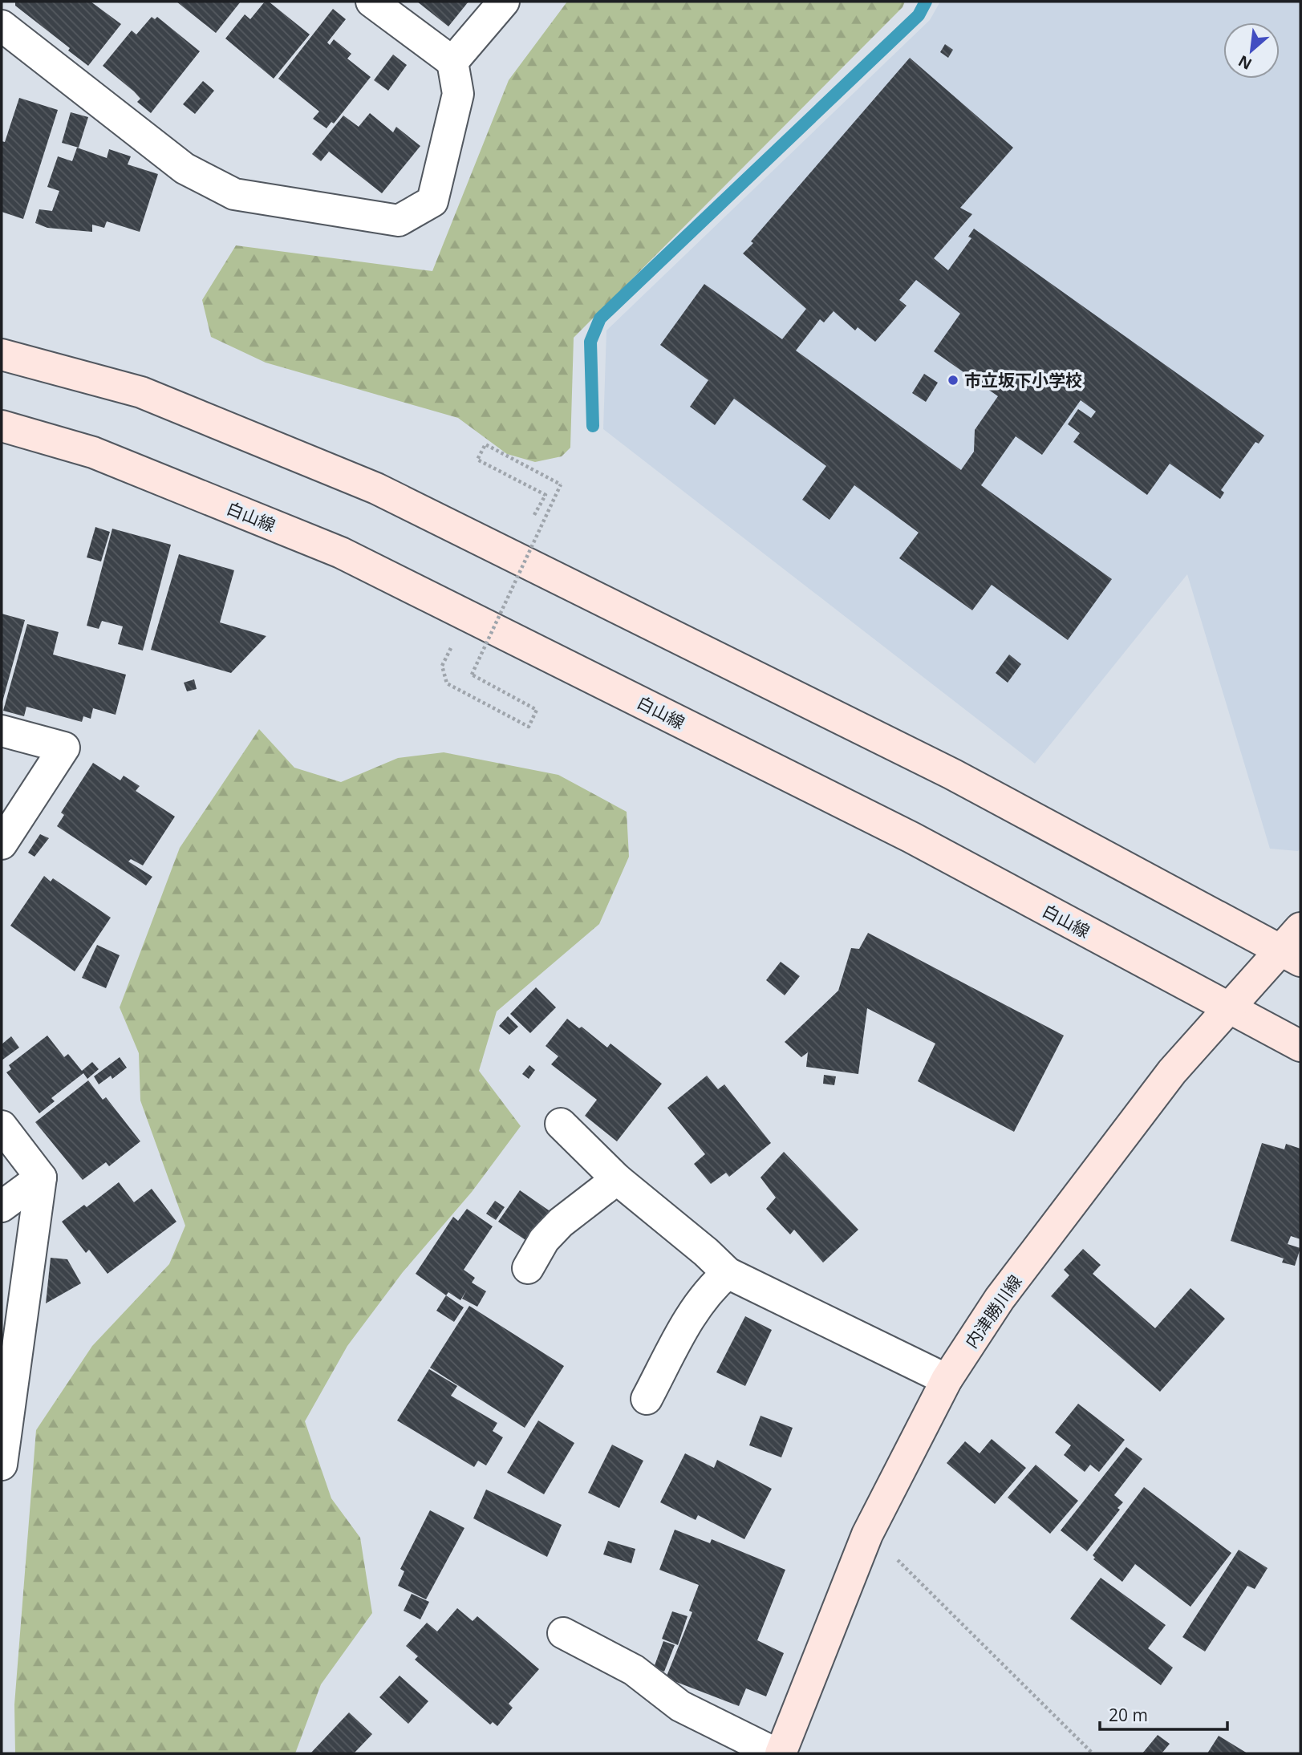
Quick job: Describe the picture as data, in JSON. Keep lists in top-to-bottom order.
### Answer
{
  "streets": {
    "street": ["白山線", "内津勝川線"]
  },
  "crossings": [
    ["白山線", "内津勝川線"]
  ],
  "places": ["市立坂下小学校"],
  "scale_bar": "20 m",
  "north": "bottom left"
}
